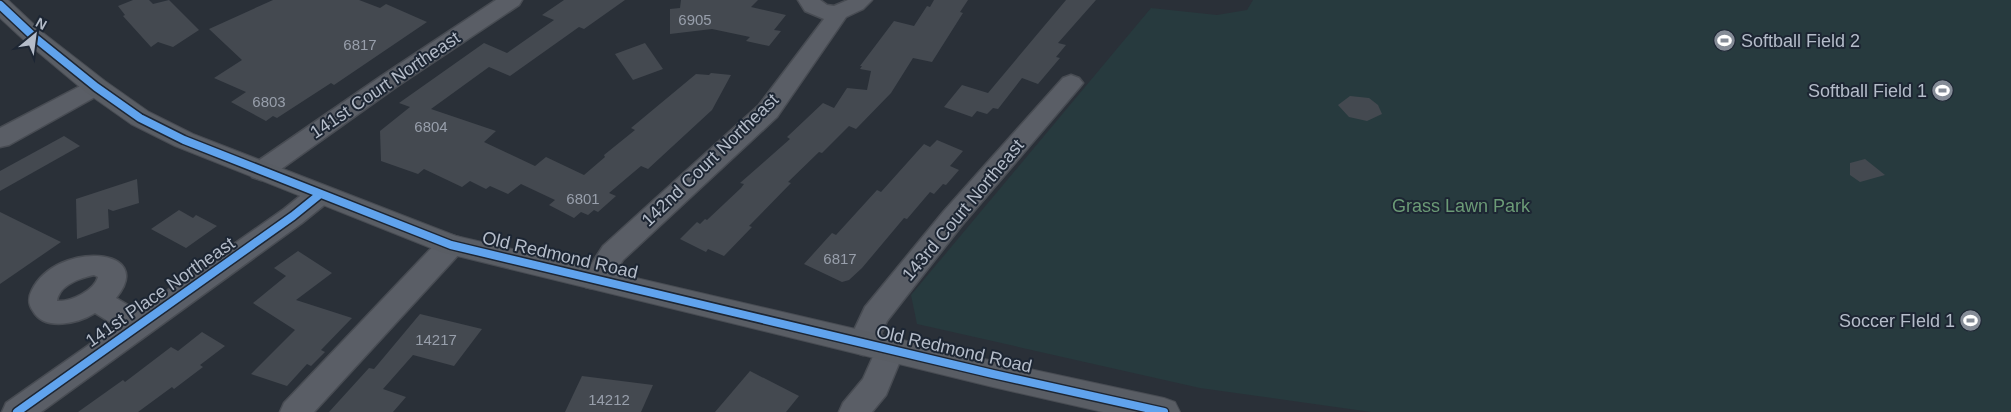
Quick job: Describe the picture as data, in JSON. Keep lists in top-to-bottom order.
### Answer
{
  "streets": {
    "main road": ["Old Redmond Road"],
    "street": [
      "141st Court Northeast",
      "142nd Court Northeast",
      "143rd Court Northeast",
      "141st Place Northeast"
    ]
  },
  "crossings": [
    ["141st Court Northeast", "Old Redmond Road"],
    ["142nd Court Northeast", "Old Redmond Road"],
    ["143rd Court Northeast", "Old Redmond Road"],
    ["Old Redmond Road", "141st Place Northeast"]
  ],
  "parks": ["Grass Lawn Park"],
  "places": {
    "sports": ["Softball Field 2", "Softball Field 1", "Soccer FIeld 1"]
  },
  "house_numbers": [
    "6905",
    "6817",
    "6803",
    "6804",
    "6801",
    "6817",
    "14217",
    "14212"
  ],
  "north": "top right"
}
